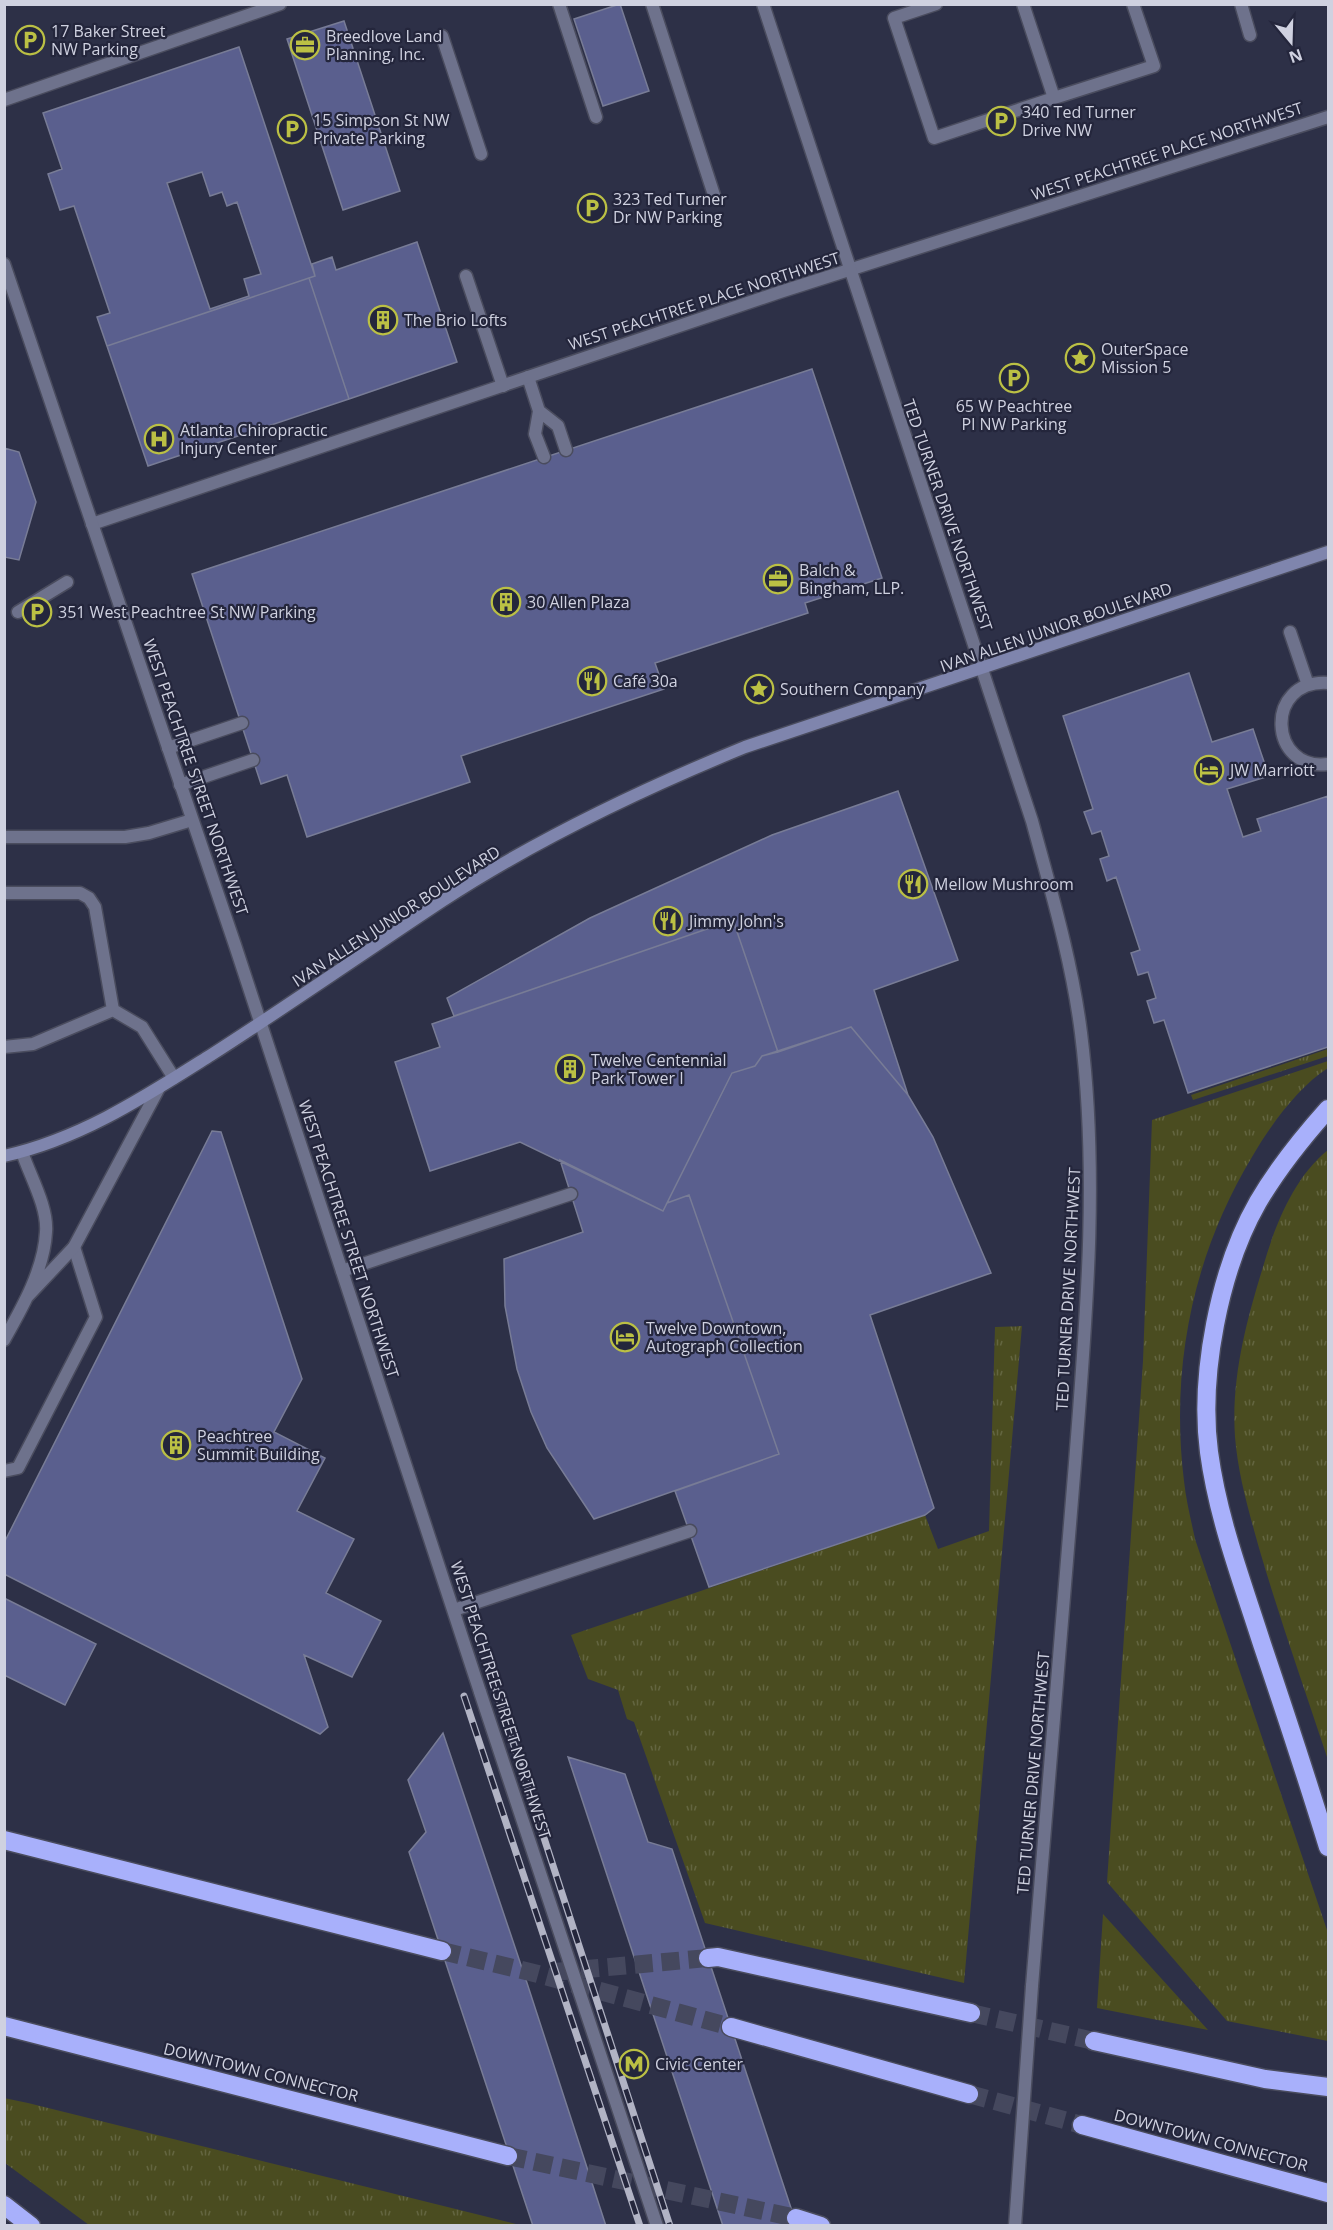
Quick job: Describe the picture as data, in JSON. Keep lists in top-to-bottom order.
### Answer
{
  "streets": {
    "highway": ["DOWNTOWN CONNECTOR"],
    "main road": ["IVAN ALLEN JUNIOR BOULEVARD"],
    "street": ["WEST PEACHTREE PLACE NORTHWEST", "TED TURNER DRIVE NORTHWEST", "WEST PEACHTREE STREET NORTHWEST"]
  },
  "crossings": [
    ["WEST PEACHTREE PLACE NORTHWEST", "TED TURNER DRIVE NORTHWEST"],
    ["WEST PEACHTREE PLACE NORTHWEST", "WEST PEACHTREE STREET NORTHWEST"],
    ["TED TURNER DRIVE NORTHWEST", "IVAN ALLEN JUNIOR BOULEVARD"],
    ["IVAN ALLEN JUNIOR BOULEVARD", "WEST PEACHTREE STREET NORTHWEST"]
  ],
  "places": {
    "parking": [
      "17 Baker Street NW Parking",
      "340 Ted Turner Drive NW",
      "15 Simpson St NW Private Parking",
      "323 Ted Turner Dr NW Parking",
      "65 W Peachtree Pl NW Parking",
      "351 West Peachtree St NW Parking"
    ],
    "office": ["Breedlove Land Planning, Inc.", "Balch & Bingham, LLP."],
    "building": [
      "The Brio Lofts",
      "30 Allen Plaza",
      "Twelve Centennial Park Tower I",
      "Peachtree Summit Building"
    ],
    "place": ["OuterSpace Mission 5", "Southern Company"],
    "hospital": ["Atlanta Chiropractic Injury Center"],
    "restaurant": ["Café 30a", "Mellow Mushroom", "Jimmy John's"],
    "hotel": ["JW Marriott", "Twelve Downtown, Autograph Collection"],
    "metro station": ["Civic Center"]
  },
  "north": "bottom"
}
